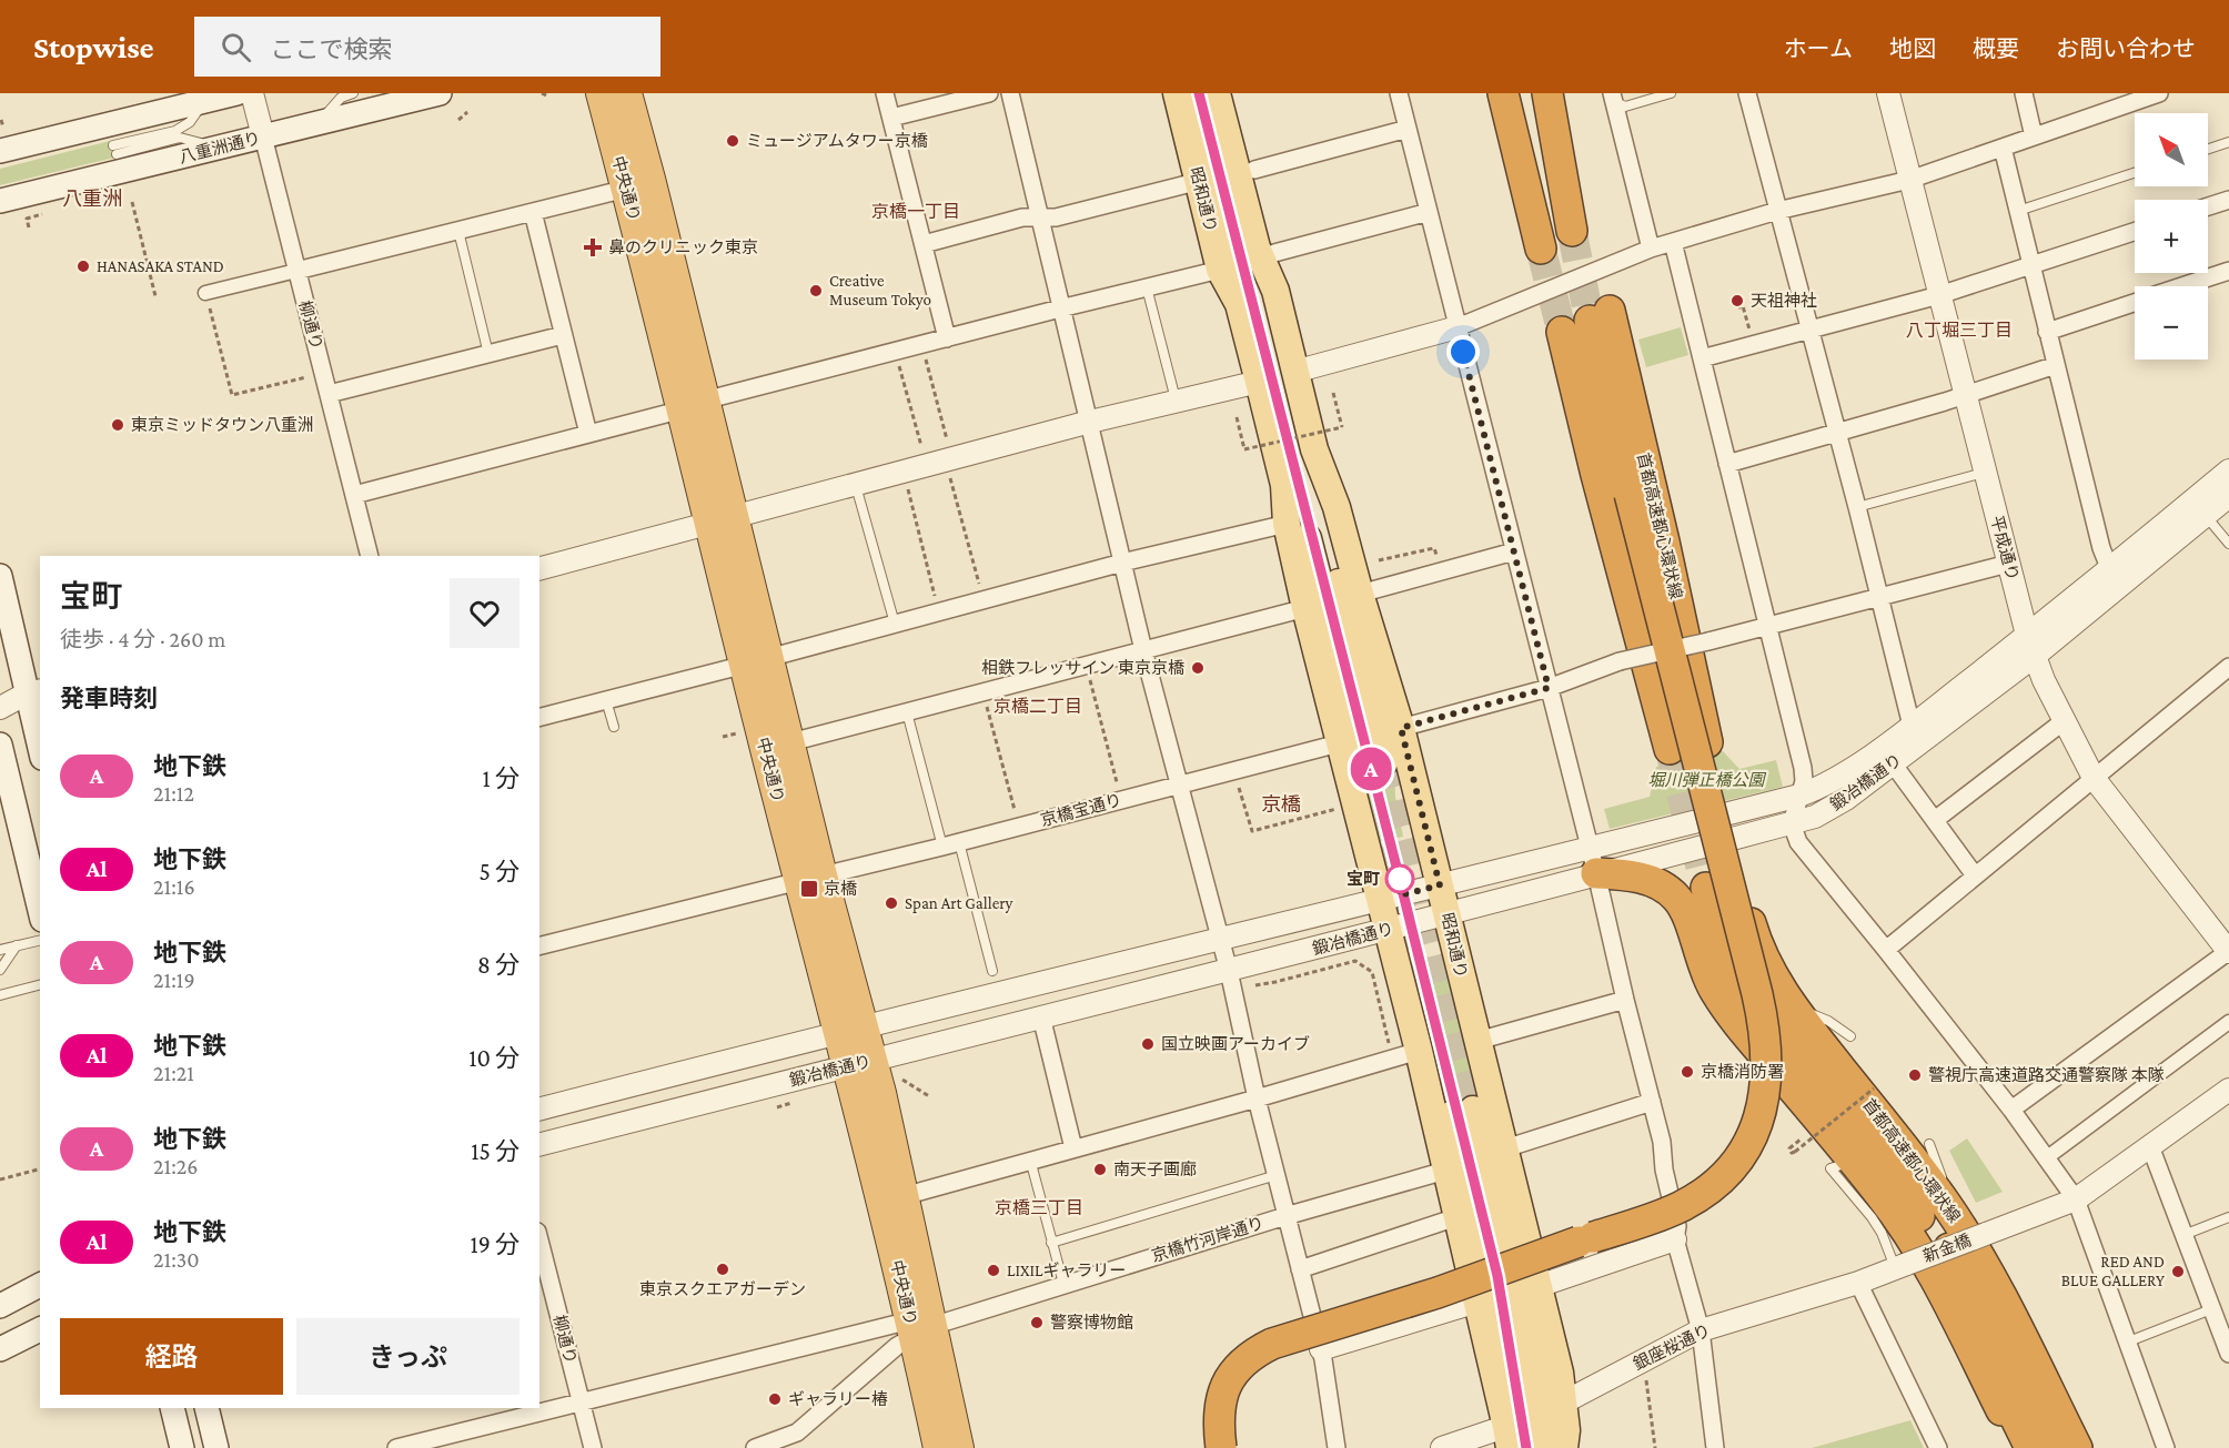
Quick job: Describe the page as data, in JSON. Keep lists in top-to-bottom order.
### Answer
{
  "streets": {
    "highway": ["中央通り", "首都高速都心環状線"],
    "main road": ["八重洲通り", "昭和通り"],
    "street": [
      "柳通り",
      "平成通り",
      "鍛冶橋通り",
      "京橋宝通り",
      "京橋竹河岸通り",
      "新金橋",
      "銀座桜通り"
    ]
  },
  "crossings": [
    ["八重洲通り", "柳通り"],
    ["中央通り", "鍛冶橋通り"],
    ["中央通り", "京橋宝通り"],
    ["中央通り", "京橋竹河岸通り"],
    ["昭和通り", "鍛冶橋通り"],
    ["昭和通り", "京橋宝通り"],
    ["昭和通り", "京橋竹河岸通り"],
    ["昭和通り", "銀座桜通り"],
    ["平成通り", "鍛冶橋通り"],
    ["新金橋", "銀座桜通り"]
  ],
  "districts": [
    "八重洲",
    "京橋一丁目",
    "八丁堀三丁目",
    "京橋二丁目",
    "京橋",
    "京橋三丁目"
  ],
  "parks": ["堀川弾正橋公園"],
  "places": {
    "other": [
      "ミュージアムタワー京橋",
      "HANASAKA STAND",
      "Creative Museum Tokyo",
      "天祖神社",
      "東京ミッドタウン八重洲",
      "相鉄フレッサイン 東京京橋",
      "宝町",
      "Span Art Gallery",
      "国立映画アーカイブ",
      "京橋消防署",
      "警視庁高速道路交通警察隊 本隊",
      "南天子画廊",
      "東京スクエアガーデン",
      "LIXILギャラリー",
      "RED AND BLUE GALLERY",
      "警察博物館",
      "ギャラリー椿"
    ],
    "health": ["鼻のクリニック東京"],
    "transit": ["京橋"]
  },
  "lines": ["metro line A"],
  "north": "top left",
  "page": {
    "header": "Stopwise",
    "search": "ここで検索",
    "nav": [
      "ホーム",
      "地図",
      "概要",
      "お問い合わせ"
    ],
    "on_map": "A",
    "map_buttons": ["+", "−"],
    "heading": [
      ["宝町", "徒歩 · 4 分 · 260 m"],
      "発車時刻"
    ],
    "list": [
      {
        "mark": "A",
        "name": "地下鉄",
        "note": "21:12",
        "value": "1 分"
      },
      {
        "mark": "Al",
        "name": "地下鉄",
        "note": "21:16",
        "value": "5 分"
      },
      {
        "mark": "A",
        "name": "地下鉄",
        "note": "21:19",
        "value": "8 分"
      },
      {
        "mark": "Al",
        "name": "地下鉄",
        "note": "21:21",
        "value": "10 分"
      },
      {
        "mark": "A",
        "name": "地下鉄",
        "note": "21:26",
        "value": "15 分"
      },
      {
        "mark": "Al",
        "name": "地下鉄",
        "note": "21:30",
        "value": "19 分"
      }
    ],
    "buttons": ["経路", "きっぷ"]
  }
}
